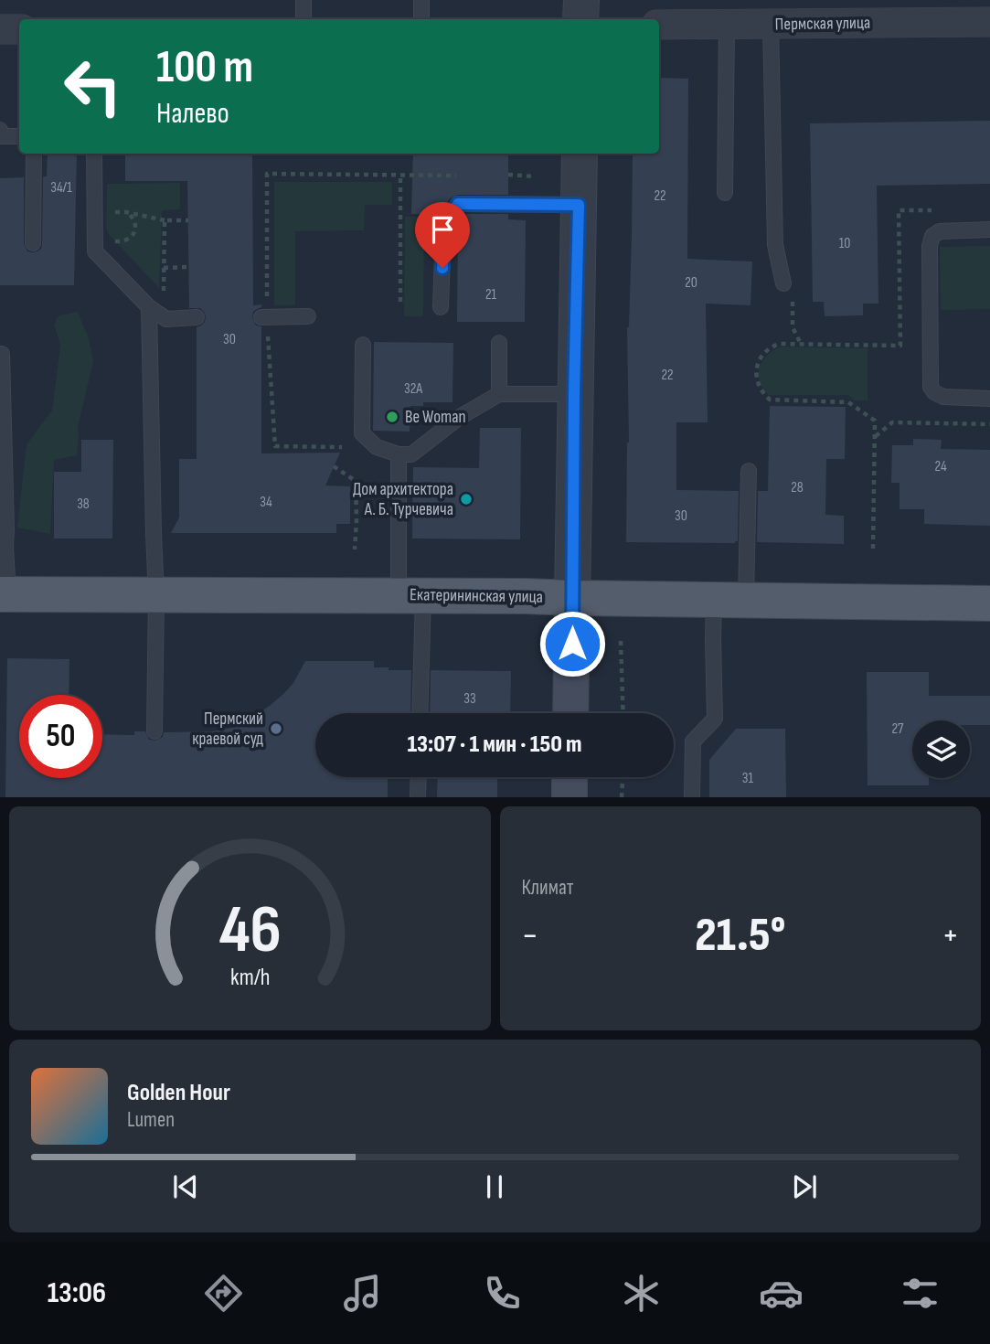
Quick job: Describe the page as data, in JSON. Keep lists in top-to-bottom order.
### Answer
{
  "streets": {
    "main road": ["Екатерининская улица"],
    "street": ["Пермская улица"]
  },
  "places": ["Be Woman", "Дом архитектора А. Б. Турчевича", "Пермский краевой суд"],
  "house_numbers": [
    "34/1",
    "22",
    "10",
    "20",
    "21",
    "30",
    "22",
    "32А",
    "24",
    "28",
    "34",
    "38",
    "30",
    "33",
    "27",
    "31"
  ],
  "page": {
    "turn": ["100 m", "Налево"],
    "limit": "50",
    "trip": "13:07 · 1 мин · 150 m",
    "tile": "Климат",
    "heat": ["−", "21.5°", "+"],
    "song": ["Golden Hour", "Lumen"],
    "tabs": "13:06",
    "gauge": ["46", "km/h"]
  }
}
